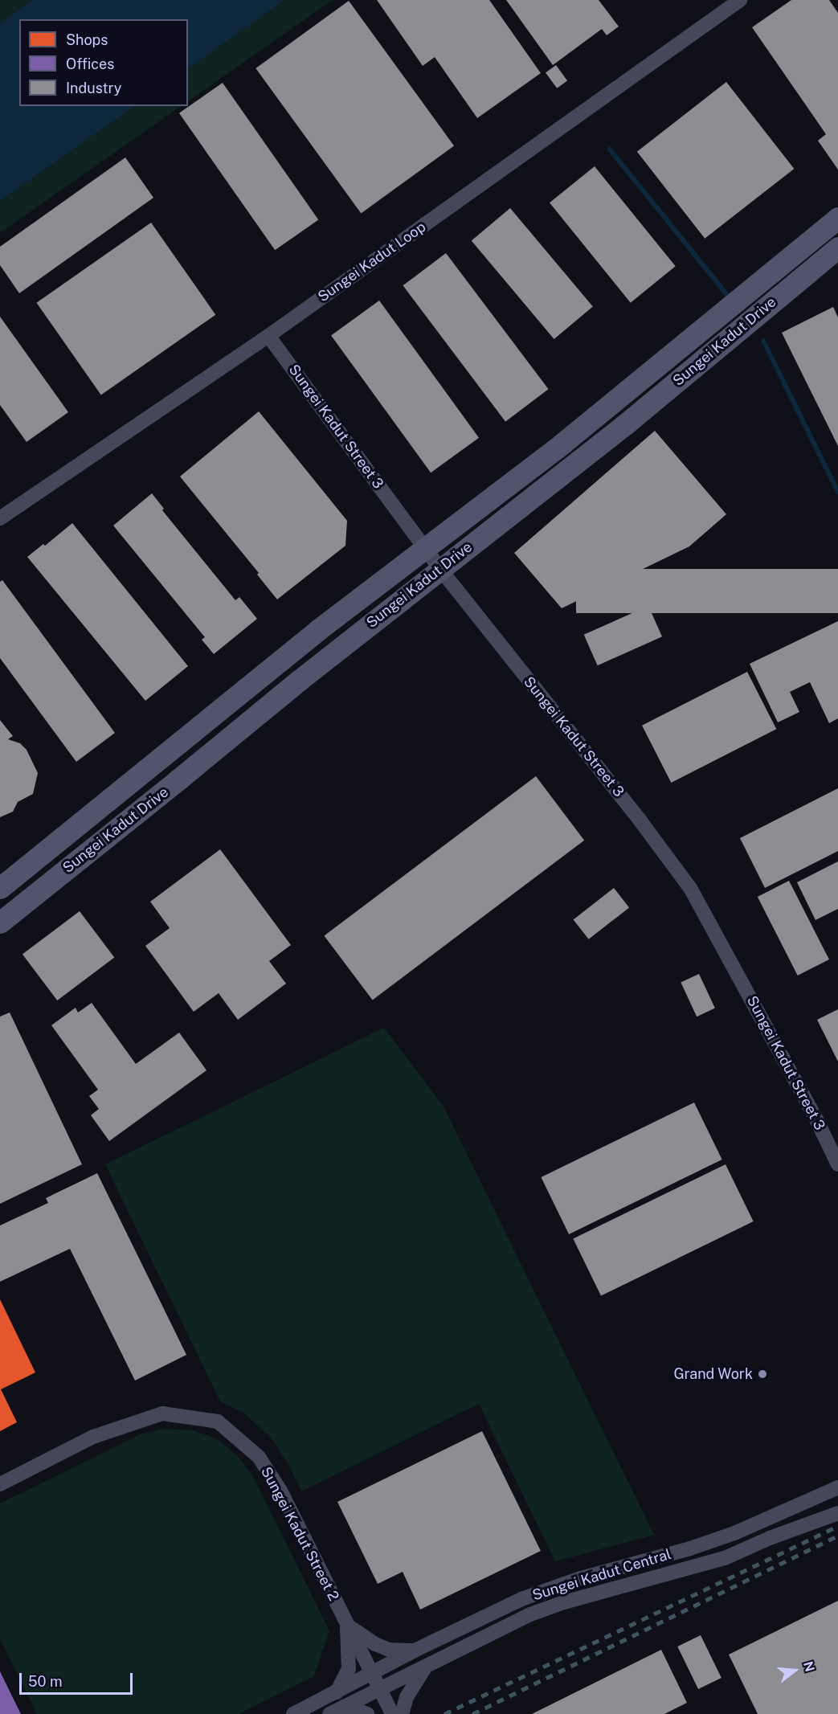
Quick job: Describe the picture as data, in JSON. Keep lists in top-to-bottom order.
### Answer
{
  "streets": {
    "main road": ["Sungei Kadut Drive"],
    "street": [
      "Sungei Kadut Loop",
      "Sungei Kadut Street 3",
      "Sungei Kadut Street 2",
      "Sungei Kadut Central"
    ]
  },
  "crossings": [
    ["Sungei Kadut Loop", "Sungei Kadut Street 3"],
    ["Sungei Kadut Drive", "Sungei Kadut Street 3"],
    ["Sungei Kadut Street 2", "Sungei Kadut Central"]
  ],
  "places": ["Grand Work"],
  "legend": ["Shops", "Offices", "Industry"],
  "scale_bar": "50 m",
  "north": "right"
}
